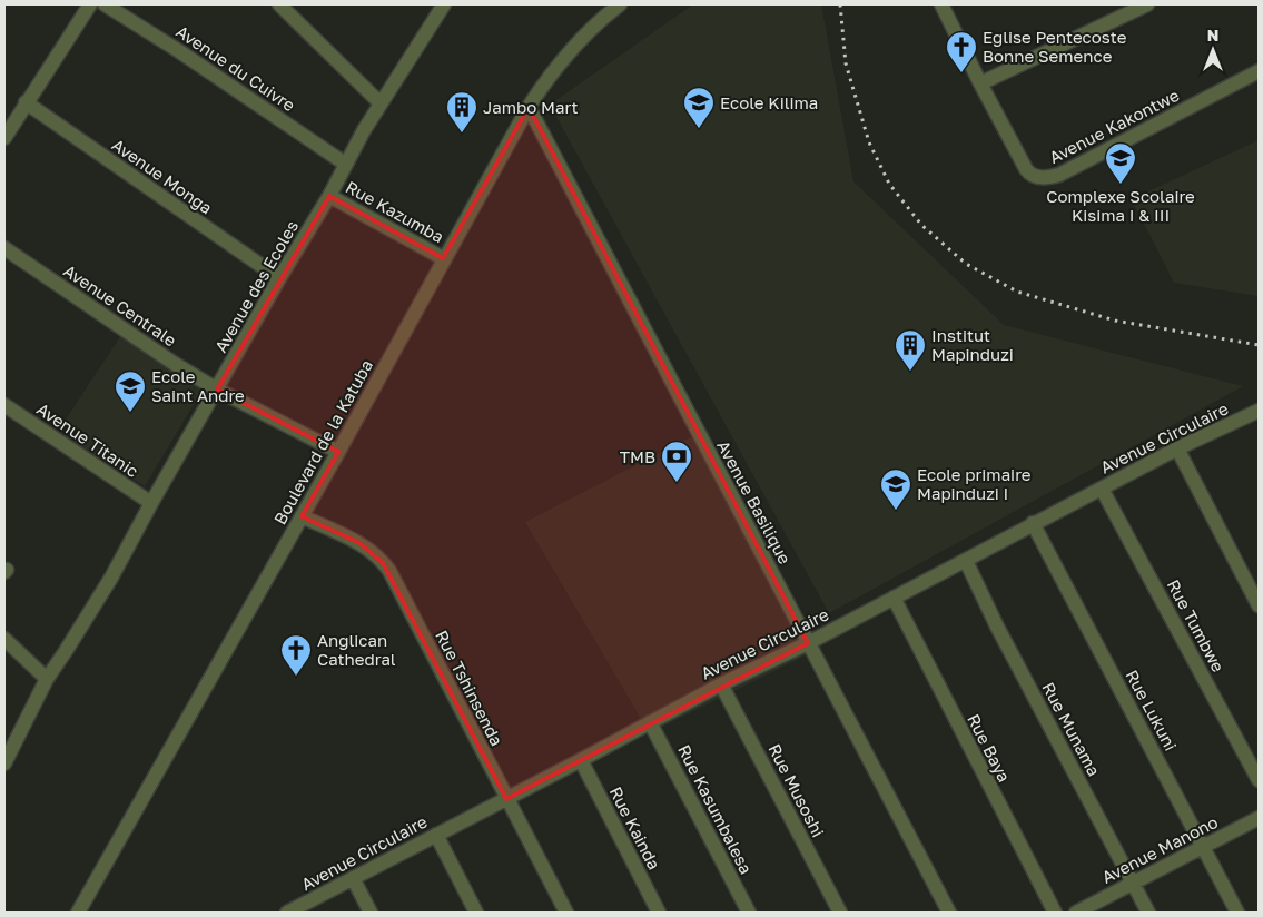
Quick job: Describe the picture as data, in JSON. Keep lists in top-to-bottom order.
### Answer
{
  "streets": {
    "street": [
      "Avenue du Cuivre",
      "Avenue Kakontwe",
      "Avenue Monga",
      "Rue Kazumba",
      "Avenue des Ecoles",
      "Avenue Centrale",
      "Avenue Circulaire",
      "Avenue Titanic",
      "Boulevard de la Katuba",
      "Avenue Basilique",
      "Rue Tumbwe",
      "Rue Tshinsenda",
      "Rue Lukuni",
      "Rue Munama",
      "Rue Baya",
      "Rue Musoshi",
      "Rue Kasumbalesa",
      "Rue Kainda",
      "Avenue Manono"
    ]
  },
  "crossings": [
    ["Avenue du Cuivre", "Avenue des Ecoles"],
    ["Avenue Monga", "Avenue des Ecoles"],
    ["Rue Kazumba", "Avenue des Ecoles"],
    ["Rue Kazumba", "Boulevard de la Katuba"],
    ["Avenue des Ecoles", "Avenue Centrale"],
    ["Avenue des Ecoles", "Avenue Titanic"],
    ["Avenue Circulaire", "Avenue Basilique"],
    ["Avenue Circulaire", "Rue Tumbwe"],
    ["Avenue Circulaire", "Rue Tshinsenda"],
    ["Avenue Circulaire", "Rue Lukuni"],
    ["Avenue Circulaire", "Rue Munama"],
    ["Avenue Circulaire", "Rue Baya"],
    ["Avenue Circulaire", "Rue Musoshi"],
    ["Avenue Circulaire", "Rue Kasumbalesa"],
    ["Avenue Circulaire", "Rue Kainda"],
    ["Boulevard de la Katuba", "Avenue Basilique"],
    ["Boulevard de la Katuba", "Rue Tshinsenda"],
    ["Rue Lukuni", "Avenue Manono"],
    ["Rue Munama", "Avenue Manono"]
  ],
  "places": {
    "church": ["Eglise Pentecoste Bonne Semence", "Anglican Cathedral"],
    "school or university": [
      "Ecole Kilima",
      "Complexe Scolaire Kisima I & III",
      "Ecole Saint Andre",
      "Ecole primaire Mapinduzi I"
    ],
    "building": ["Jambo Mart", "Institut Mapinduzi"],
    "bank": ["TMB"]
  },
  "north": "top"
}
